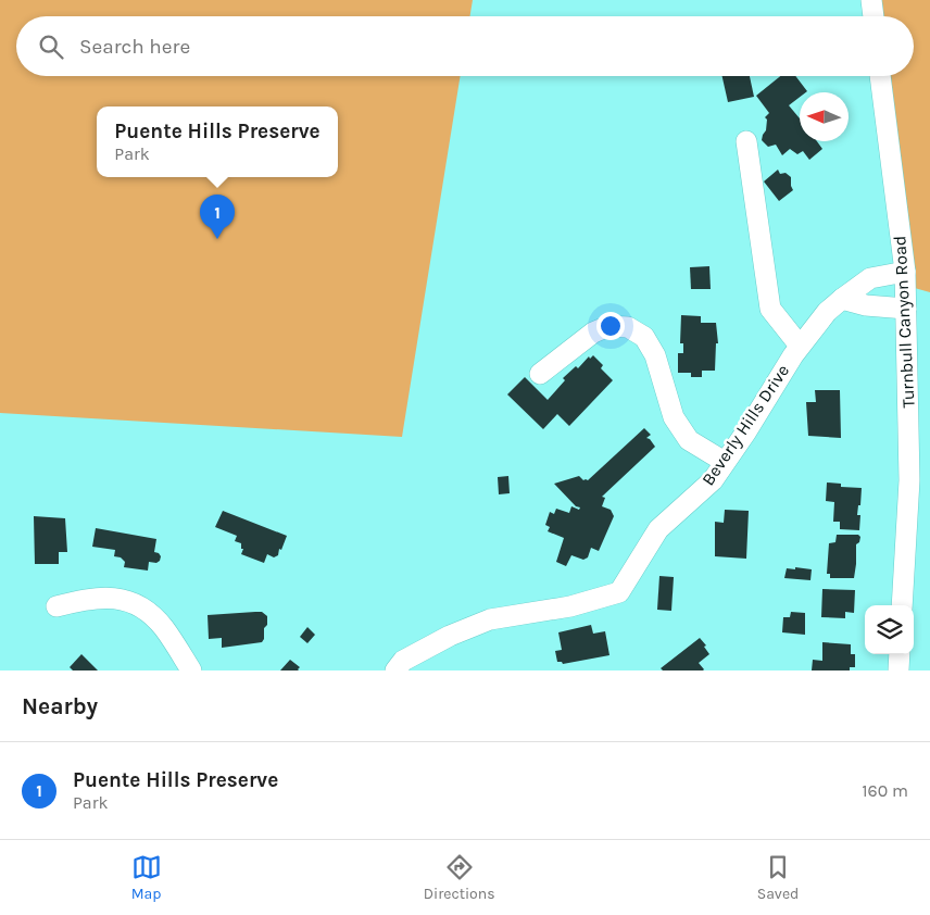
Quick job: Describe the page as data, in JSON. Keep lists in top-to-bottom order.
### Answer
{
  "streets": {
    "street": ["Turnbull Canyon Road", "Beverly Hills Drive"]
  },
  "crossings": [
    ["Turnbull Canyon Road", "Beverly Hills Drive"]
  ],
  "north": "left",
  "page": {
    "search": "Search here",
    "popup": ["Puente Hills Preserve", "Park"],
    "pins": "1",
    "heading": "Nearby",
    "list": [
      {
        "mark": "1",
        "name": "Puente Hills Preserve",
        "note": "Park",
        "value": "160 m"
      }
    ],
    "nav": ["Map", "Directions", "Saved"]
  }
}
